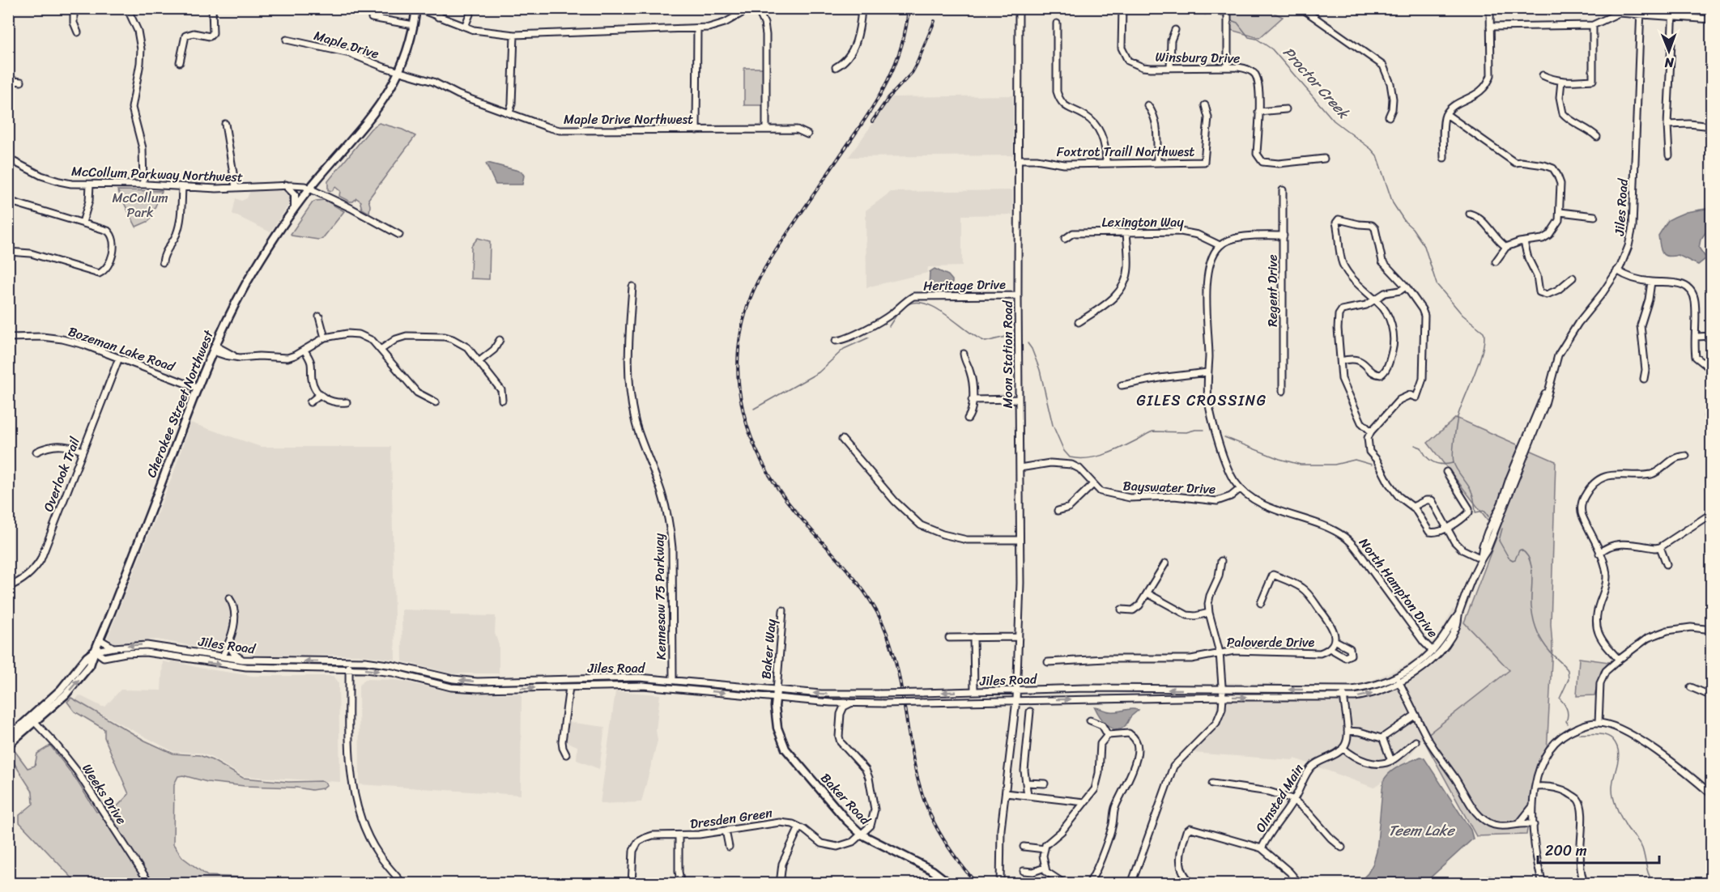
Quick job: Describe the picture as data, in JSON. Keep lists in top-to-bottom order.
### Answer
{
  "streets": {
    "main road": ["Cherokee Street Northwest", "Baker Road"],
    "street": [
      "Maple Drive",
      "Winsburg Drive",
      "Maple Drive Northwest",
      "Foxtrot Traill Northwest",
      "McCollum Parkway Northwest",
      "Jiles Road",
      "Lexington Way",
      "Heritage Drive",
      "Regent Drive",
      "Bozeman Lake Road",
      "Moon Station Road",
      "Overlook Trail",
      "Bayswater Drive",
      "North Hampton Drive",
      "Kennesaw 75 Parkway",
      "Paloverde Drive",
      "Baker Way",
      "Weeks Drive",
      "Olmsted Main",
      "Dresden Green"
    ]
  },
  "crossings": [
    ["Maple Drive", "Maple Drive Northwest"],
    ["Maple Drive", "Cherokee Street Northwest"],
    ["Maple Drive Northwest", "Cherokee Street Northwest"],
    ["Foxtrot Traill Northwest", "Moon Station Road"],
    ["McCollum Parkway Northwest", "Cherokee Street Northwest"],
    ["Jiles Road", "Moon Station Road"],
    ["Jiles Road", "Cherokee Street Northwest"],
    ["Jiles Road", "North Hampton Drive"],
    ["Jiles Road", "Kennesaw 75 Parkway"],
    ["Jiles Road", "Baker Way"],
    ["Jiles Road", "Baker Road"],
    ["Lexington Way", "North Hampton Drive"],
    ["Heritage Drive", "Moon Station Road"],
    ["Bozeman Lake Road", "Cherokee Street Northwest"],
    ["Bozeman Lake Road", "Overlook Trail"],
    ["Moon Station Road", "Bayswater Drive"],
    ["Cherokee Street Northwest", "Weeks Drive"],
    ["Bayswater Drive", "North Hampton Drive"],
    ["Baker Way", "Baker Road"],
    ["Baker Road", "Dresden Green"]
  ],
  "districts": ["GILES CROSSING"],
  "water": ["Proctor Creek", "Teem Lake"],
  "parks": ["McCollum Park"],
  "scale_bar": "200 m",
  "north": "bottom"
}
